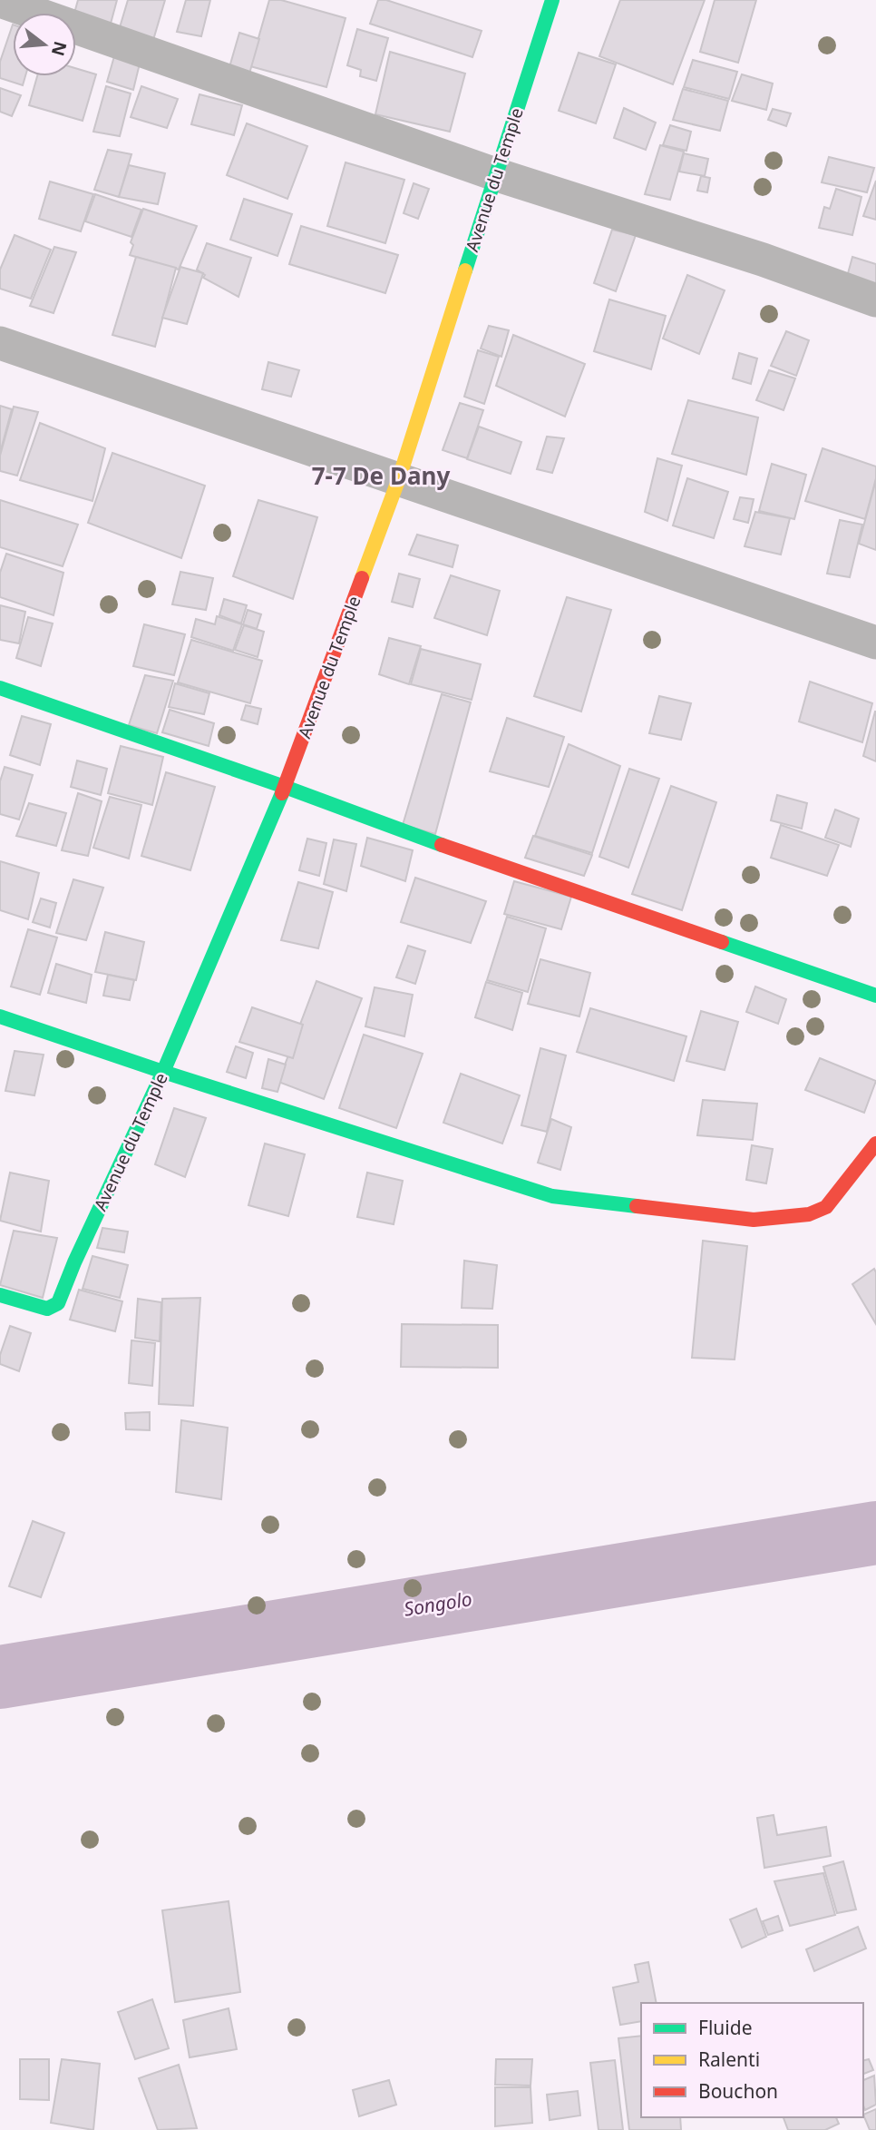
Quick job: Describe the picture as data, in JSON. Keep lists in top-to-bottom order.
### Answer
{
  "streets": {
    "street": ["Avenue du Temple"]
  },
  "districts": ["7-7 De Dany"],
  "water": ["Songolo"],
  "legend": ["Fluide", "Ralenti", "Bouchon"],
  "north": "right"
}
